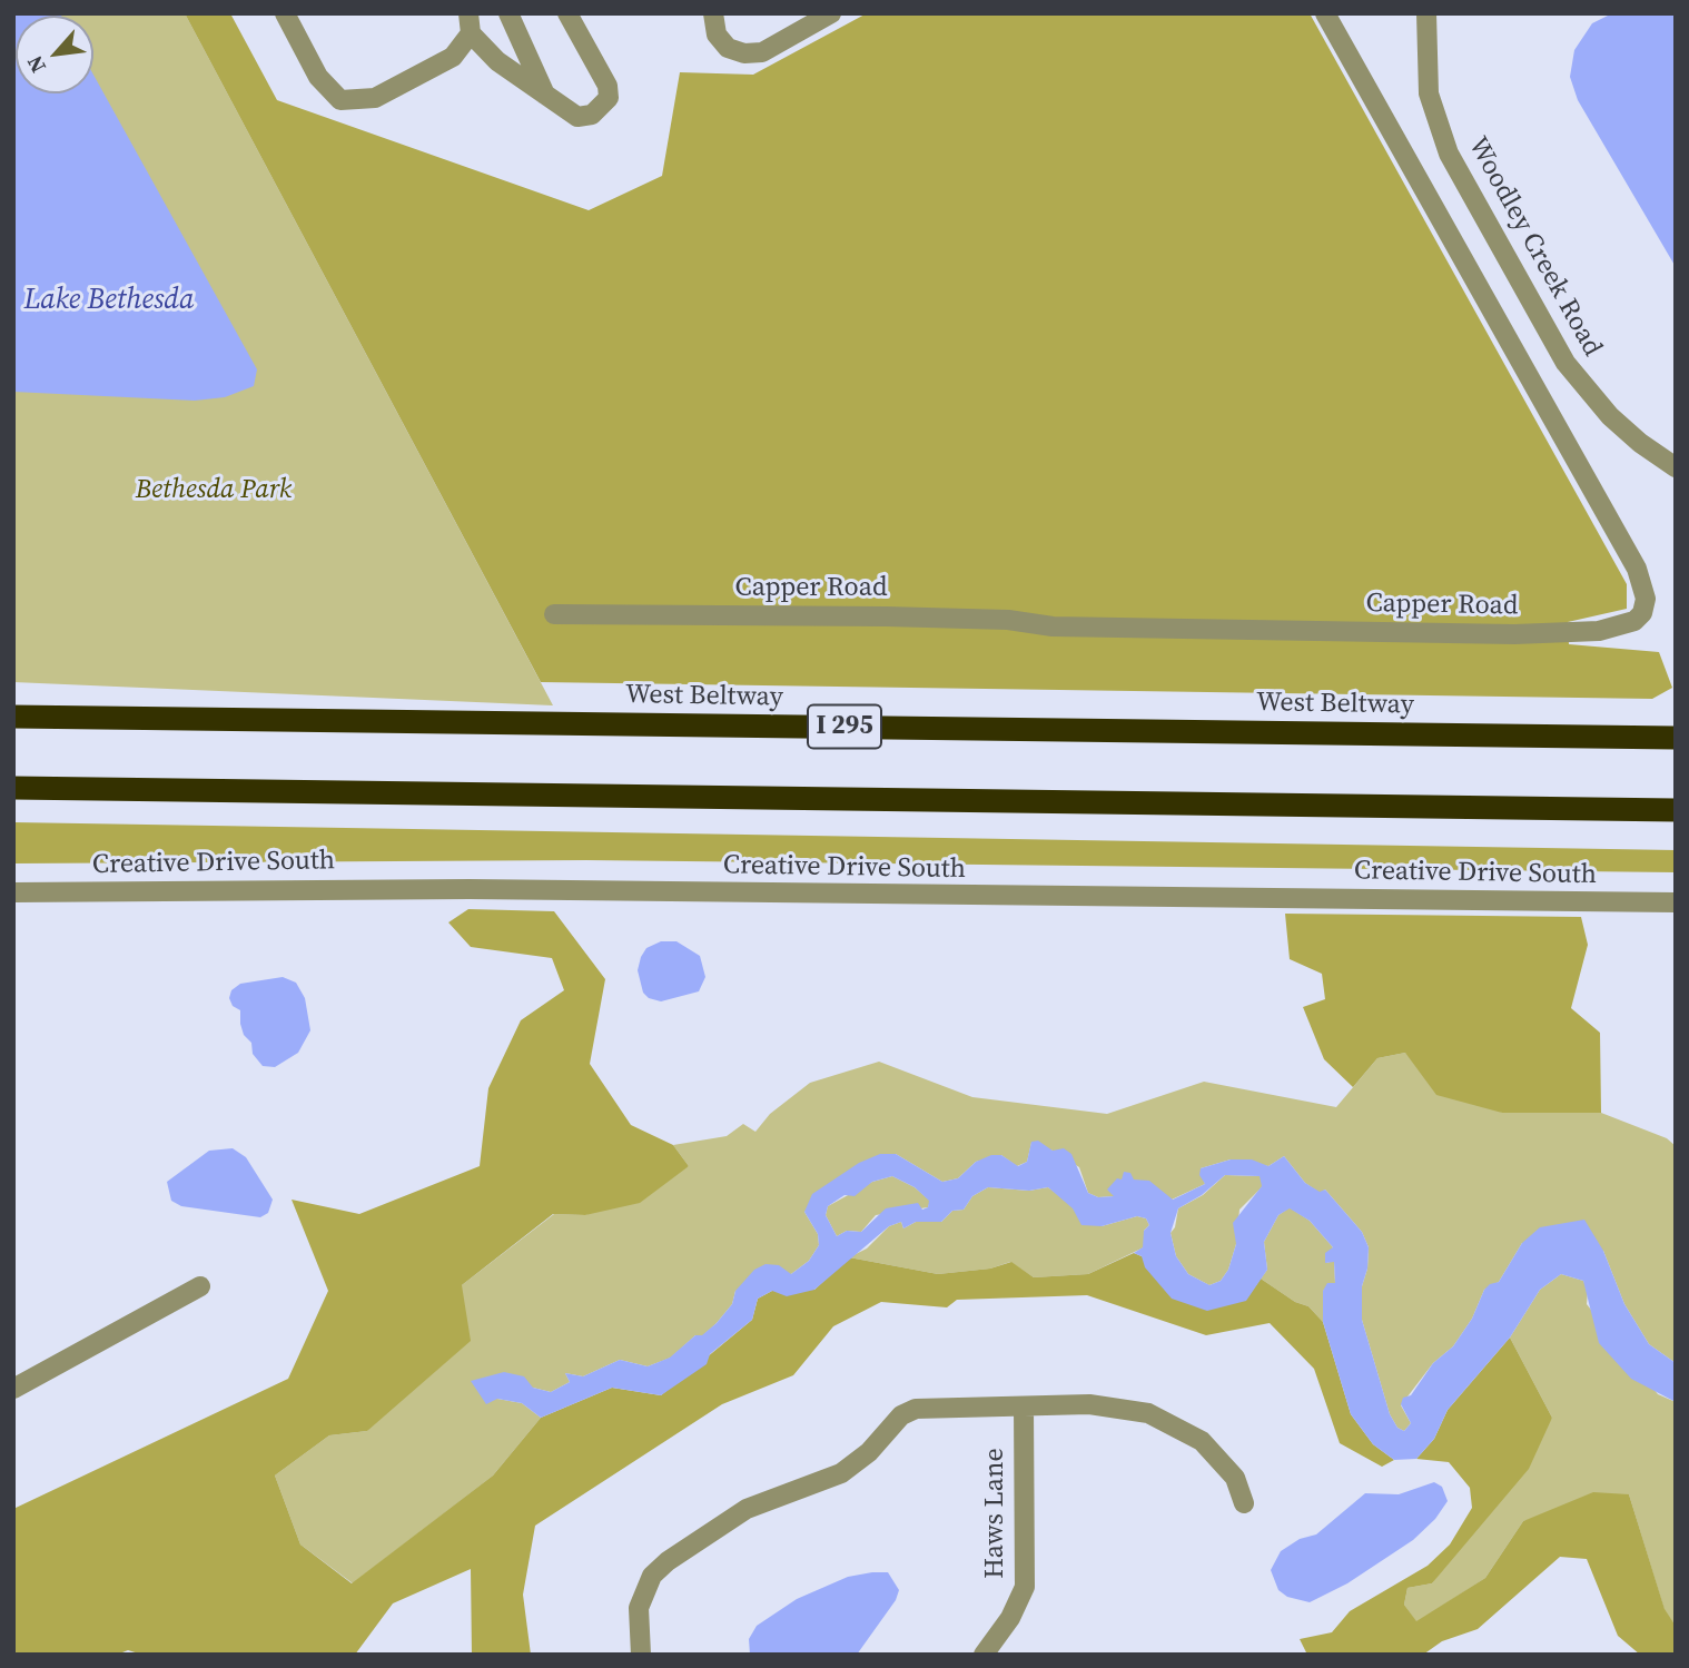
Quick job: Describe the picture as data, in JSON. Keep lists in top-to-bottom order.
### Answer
{
  "streets": {
    "highway": ["West Beltway", "I 295"],
    "street": [
      "Woodley Creek Road",
      "Capper Road",
      "Creative Drive South",
      "Haws Lane"
    ]
  },
  "water": ["Lake Bethesda"],
  "parks": ["Bethesda Park"],
  "north": "bottom left"
}
